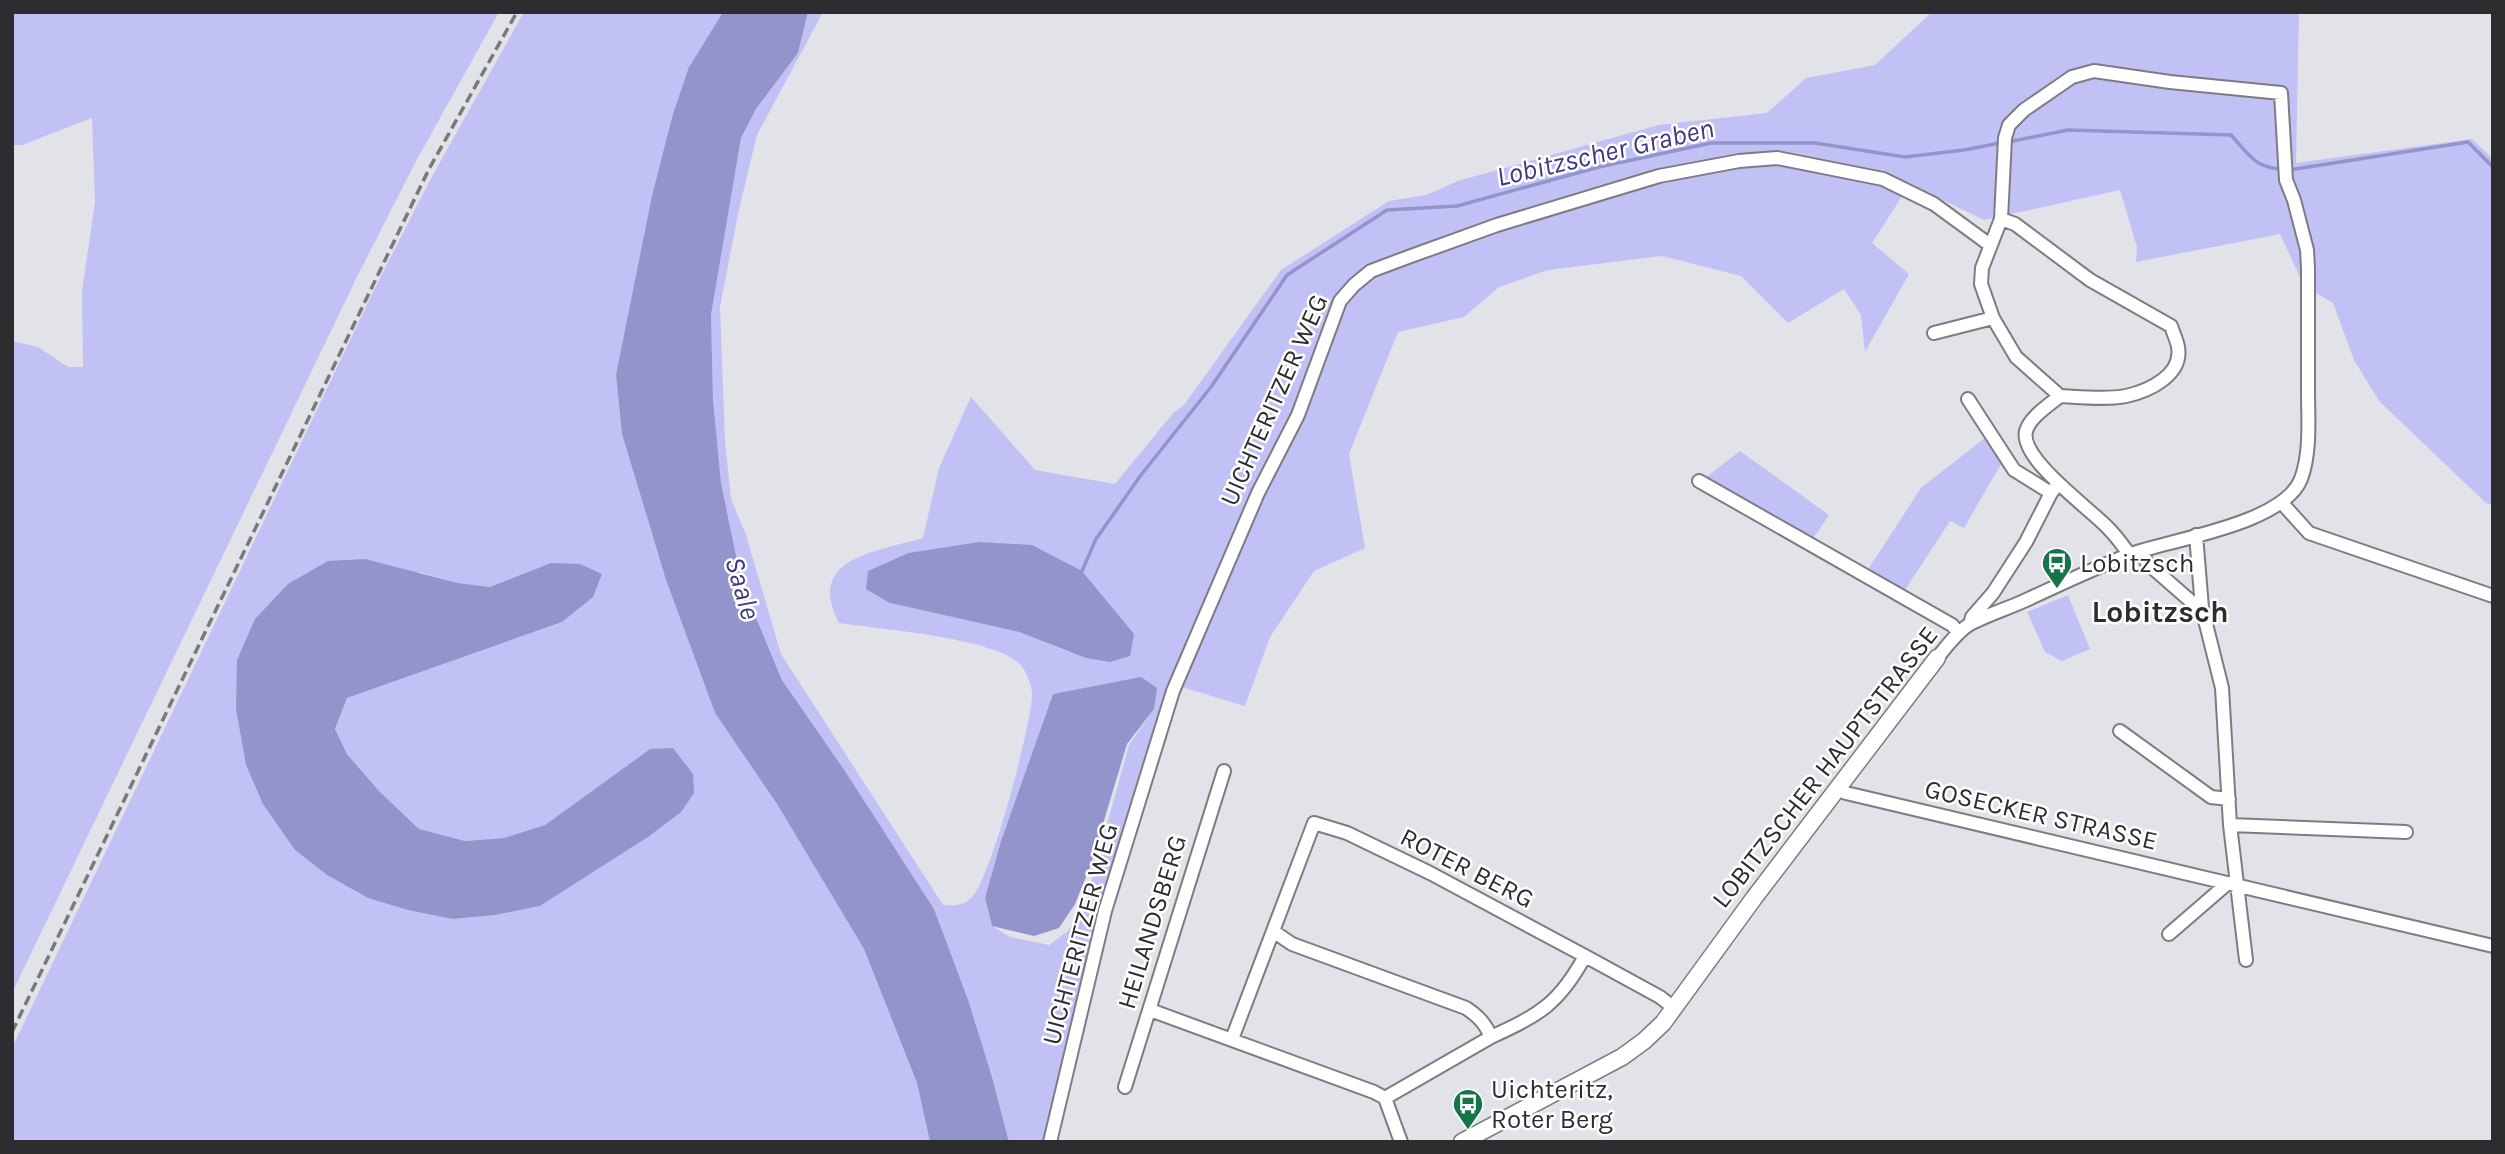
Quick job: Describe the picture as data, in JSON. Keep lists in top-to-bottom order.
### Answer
{
  "streets": {
    "street": [
      "UICHTERITZER WEG",
      "LOBITZSCHER HAUPTSTRASSE",
      "GOSECKER STRASSE",
      "ROTER BERG",
      "HEILANDSBERG"
    ]
  },
  "crossings": [
    ["LOBITZSCHER HAUPTSTRASSE", "GOSECKER STRASSE"]
  ],
  "districts": ["Lobitzsch"],
  "water": ["Lobitzscher Graben", "Saale"],
  "places": {
    "bus stop": ["Lobitzsch", "Uichteritz, Roter Berg"]
  }
}
